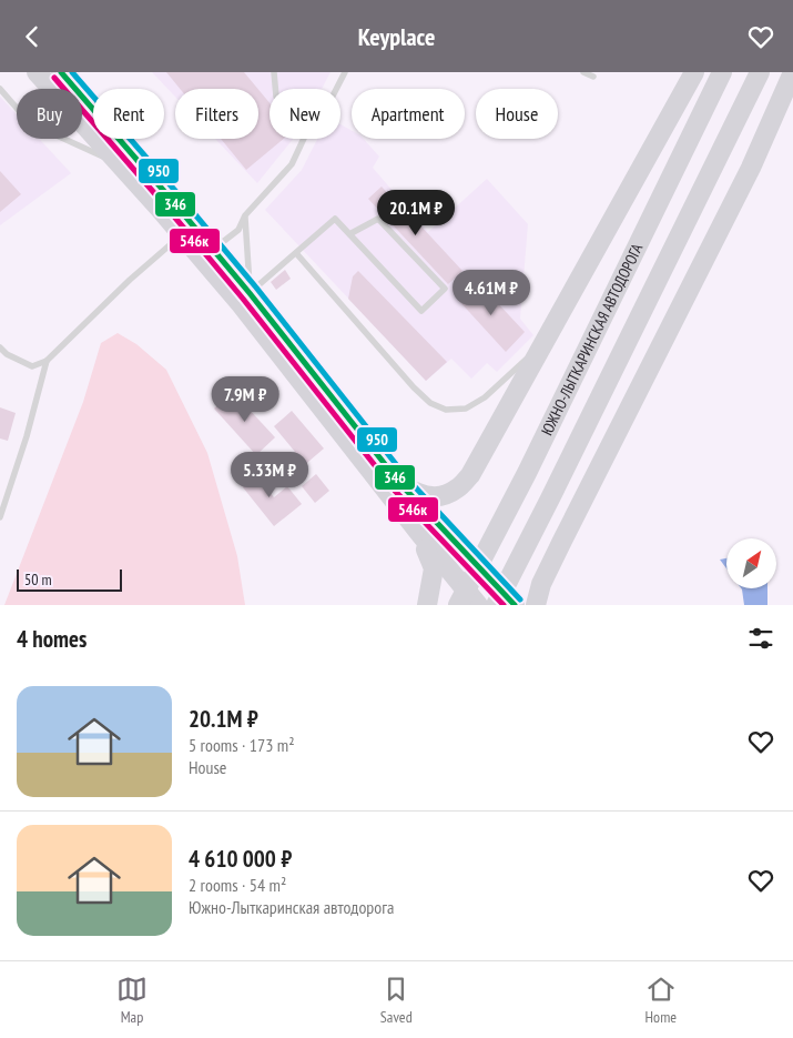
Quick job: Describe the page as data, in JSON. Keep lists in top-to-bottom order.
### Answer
{
  "streets": {
    "main road": ["ЮЖНО-ЛЫТКАРИНСКАЯ АВТОДОРОГА"]
  },
  "lines": ["transit line 346", "transit line 950", "transit line 546к"],
  "scale_bar": "50 m",
  "north": "top right",
  "page": {
    "header": "Keyplace",
    "chip": [
      "Buy",
      "Rent",
      "Filters",
      "New",
      "Apartment",
      "House"
    ],
    "price": [
      "20.1M ₽",
      "4.61M ₽",
      "7.9M ₽",
      "5.33M ₽"
    ],
    "scale": "50 m",
    "heading": "4 homes",
    "list": [
      {
        "name": "20.1M ₽",
        "note": "5 rooms · 173 m² · House"
      },
      {
        "name": "4 610 000 ₽",
        "note": "2 rooms · 54 m² · Южно-Лыткаринская автодорога"
      }
    ],
    "tabs": ["Map", "Saved", "Home"]
  }
}
